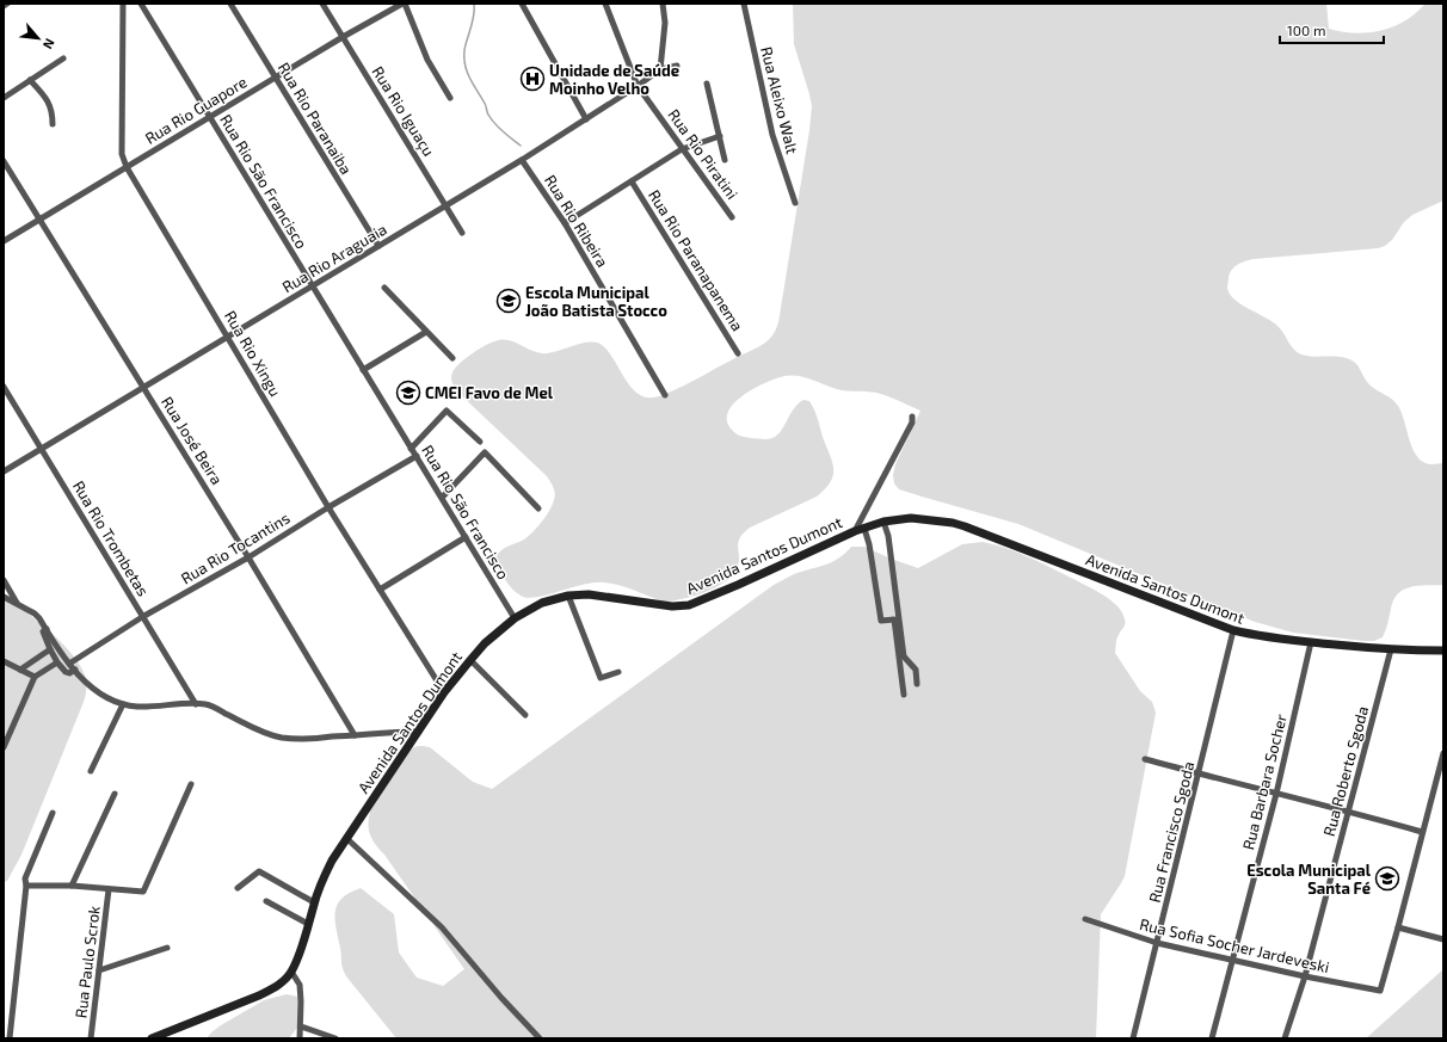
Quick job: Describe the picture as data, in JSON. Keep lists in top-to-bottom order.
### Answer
{
  "streets": {
    "street": [
      "Rua Aleixo Walt",
      "Rua Rio Guapore",
      "Rua Rio Iguaçu",
      "Rua Rio Paranaiba",
      "Rua Rio Piratini",
      "Rua Rio São Francisco",
      "Rua Rio Ribeira",
      "Rua Rio Araguaia",
      "Rua Rio Paranapanema",
      "Rua Rio Xingu",
      "Rua José Beira",
      "Rua Rio Trombetas",
      "Rua Rio Tocantins",
      "Avenida Santos Dumont",
      "Rua Roberto Sgoda",
      "Rua Barbara Socher",
      "Rua Francisco Sgoda",
      "Rua Sofia Socher Jardeveski",
      "Rua Paulo Scrok"
    ]
  },
  "crossings": [
    ["Rua Rio Guapore", "Rua Rio Iguaçu"],
    ["Rua Rio Guapore", "Rua Rio Paranaiba"],
    ["Rua Rio Guapore", "Rua Rio São Francisco"],
    ["Rua Rio Guapore", "Rua Rio Xingu"],
    ["Rua Rio Guapore", "Rua José Beira"],
    ["Rua Rio Iguaçu", "Rua Rio Araguaia"],
    ["Rua Rio Paranaiba", "Rua Rio Araguaia"],
    ["Rua Rio Piratini", "Rua Rio Araguaia"],
    ["Rua Rio São Francisco", "Rua Rio Araguaia"],
    ["Rua Rio São Francisco", "Rua Rio Tocantins"],
    ["Rua Rio São Francisco", "Avenida Santos Dumont"],
    ["Rua Rio Ribeira", "Rua Rio Araguaia"],
    ["Rua Rio Araguaia", "Rua Rio Xingu"],
    ["Rua Rio Araguaia", "Rua José Beira"],
    ["Rua Rio Araguaia", "Rua Rio Trombetas"],
    ["Rua Rio Xingu", "Rua Rio Tocantins"],
    ["Rua Rio Xingu", "Avenida Santos Dumont"],
    ["Rua José Beira", "Rua Rio Tocantins"],
    ["Rua Rio Trombetas", "Rua Rio Tocantins"],
    ["Avenida Santos Dumont", "Rua Roberto Sgoda"],
    ["Avenida Santos Dumont", "Rua Barbara Socher"],
    ["Avenida Santos Dumont", "Rua Francisco Sgoda"],
    ["Rua Roberto Sgoda", "Rua Sofia Socher Jardeveski"],
    ["Rua Barbara Socher", "Rua Sofia Socher Jardeveski"],
    ["Rua Francisco Sgoda", "Rua Sofia Socher Jardeveski"]
  ],
  "places": {
    "hospital": ["Unidade de Saúde Moinho Velho"],
    "school or university": ["Escola Municipal João Batista Stocco", "CMEI Favo de Mel", "Escola Municipal Santa Fé"]
  },
  "scale_bar": "100 m",
  "north": "bottom right"
}
